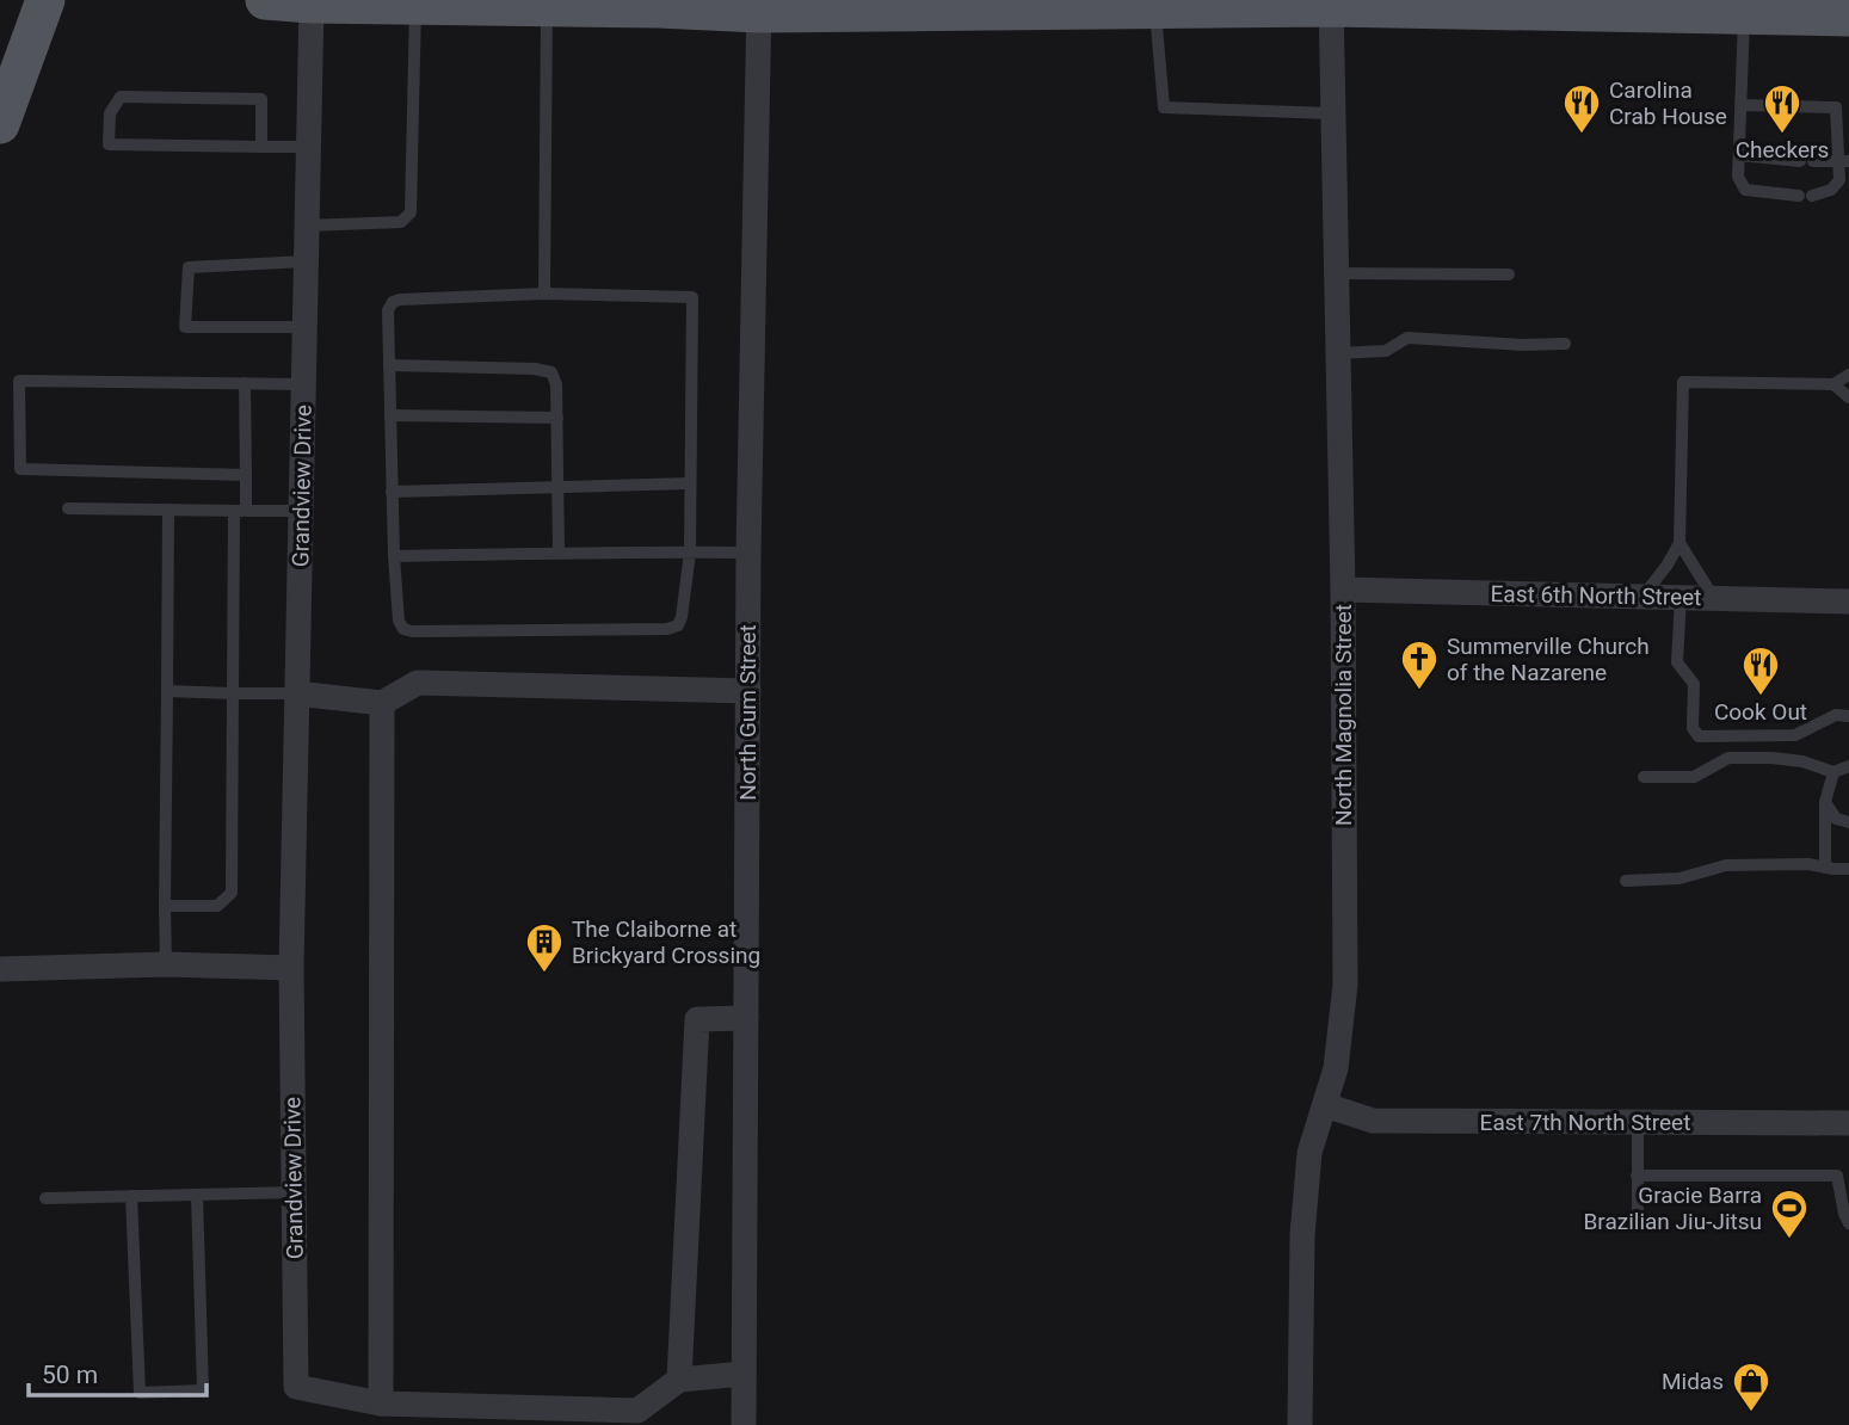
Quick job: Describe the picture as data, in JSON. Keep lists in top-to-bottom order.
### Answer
{
  "streets": {
    "street": [
      "Grandview Drive",
      "East 6th North Street",
      "North Gum Street",
      "North Magnolia Street",
      "East 7th North Street"
    ]
  },
  "crossings": [
    ["East 6th North Street", "North Magnolia Street"],
    ["North Magnolia Street", "East 7th North Street"]
  ],
  "places": {
    "restaurant": ["Carolina Crab House", "Checkers", "Cook Out"],
    "church": ["Summerville Church of the Nazarene"],
    "building": ["The Claiborne at Brickyard Crossing"],
    "sports": ["Gracie Barra Brazilian Jiu-Jitsu"],
    "shop": ["Midas"]
  },
  "scale_bar": "50 m"
}
